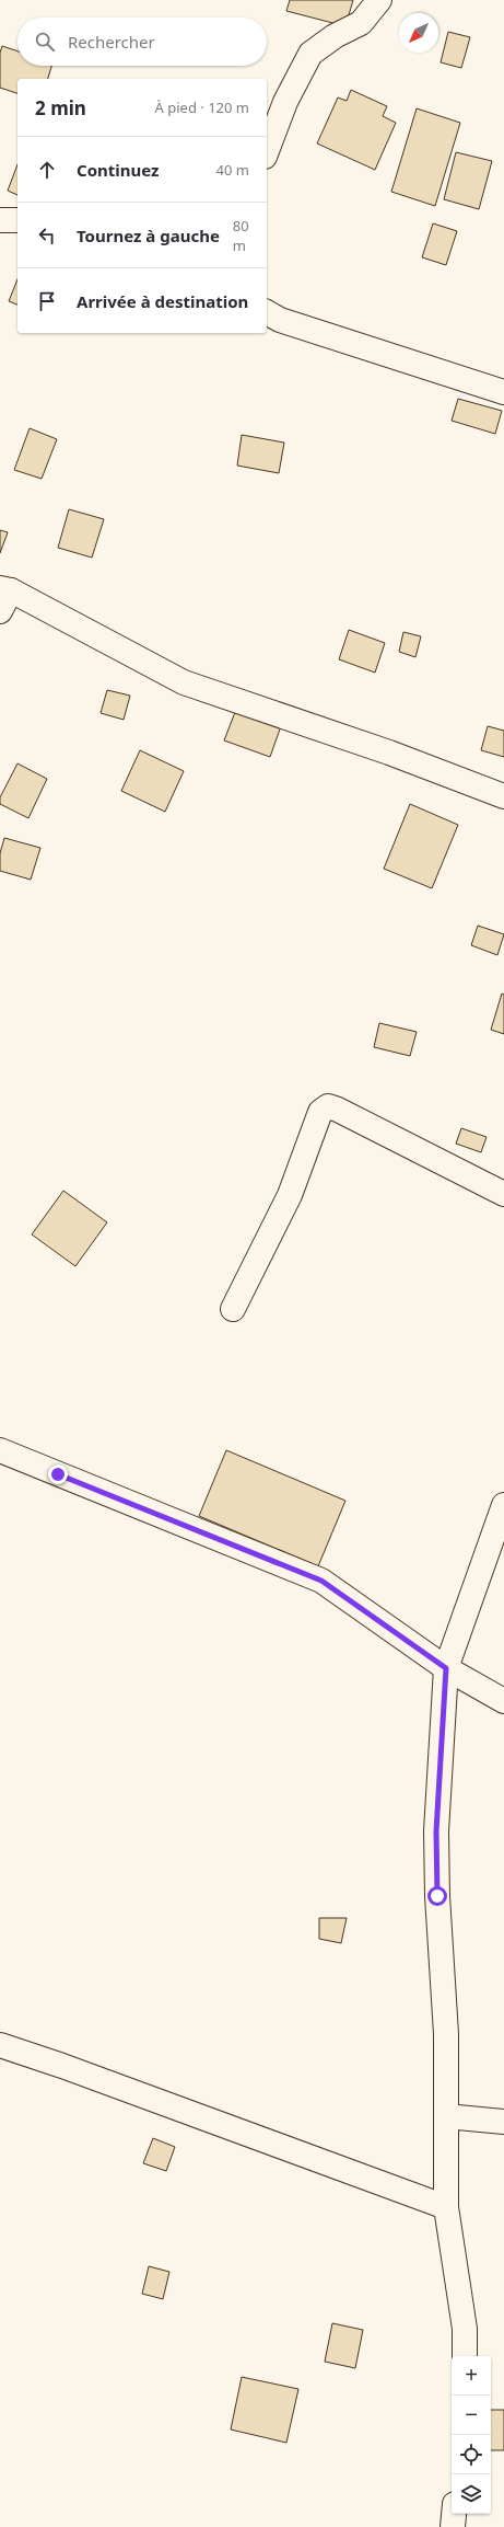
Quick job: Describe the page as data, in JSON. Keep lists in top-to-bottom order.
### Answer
{
  "north": "bottom left",
  "page": {
    "search": "Rechercher",
    "heading": ["2 min", "À pied · 120 m"],
    "list": [
      ["Continuez", "40 m"],
      ["Tournez à gauche", "80 m"],
      "Arrivée à destination"
    ],
    "map_buttons": ["+", "−"]
  }
}
